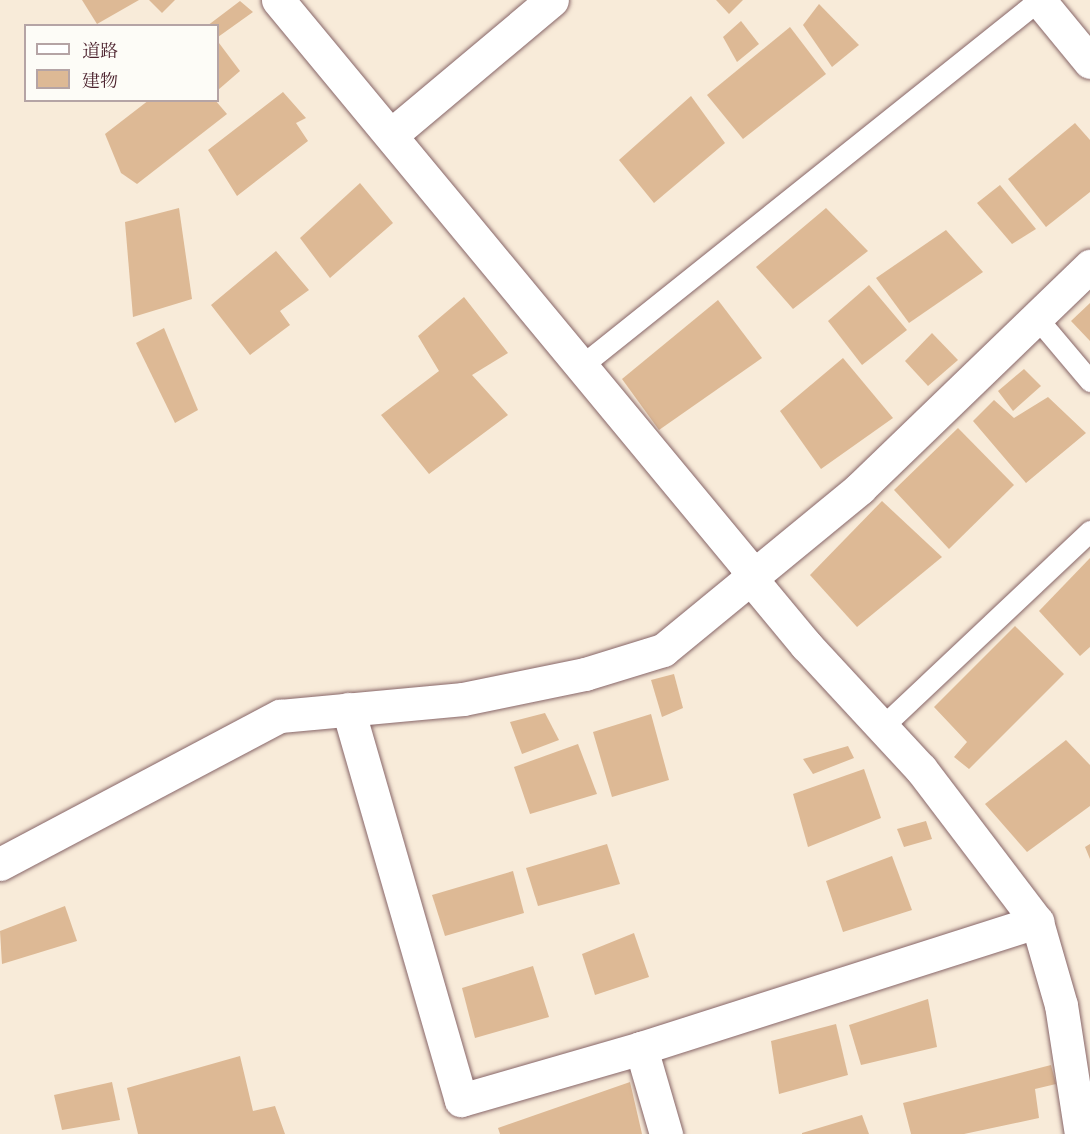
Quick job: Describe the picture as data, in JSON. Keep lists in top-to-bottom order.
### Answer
{
  "legend": ["道路", "建物"]
}
